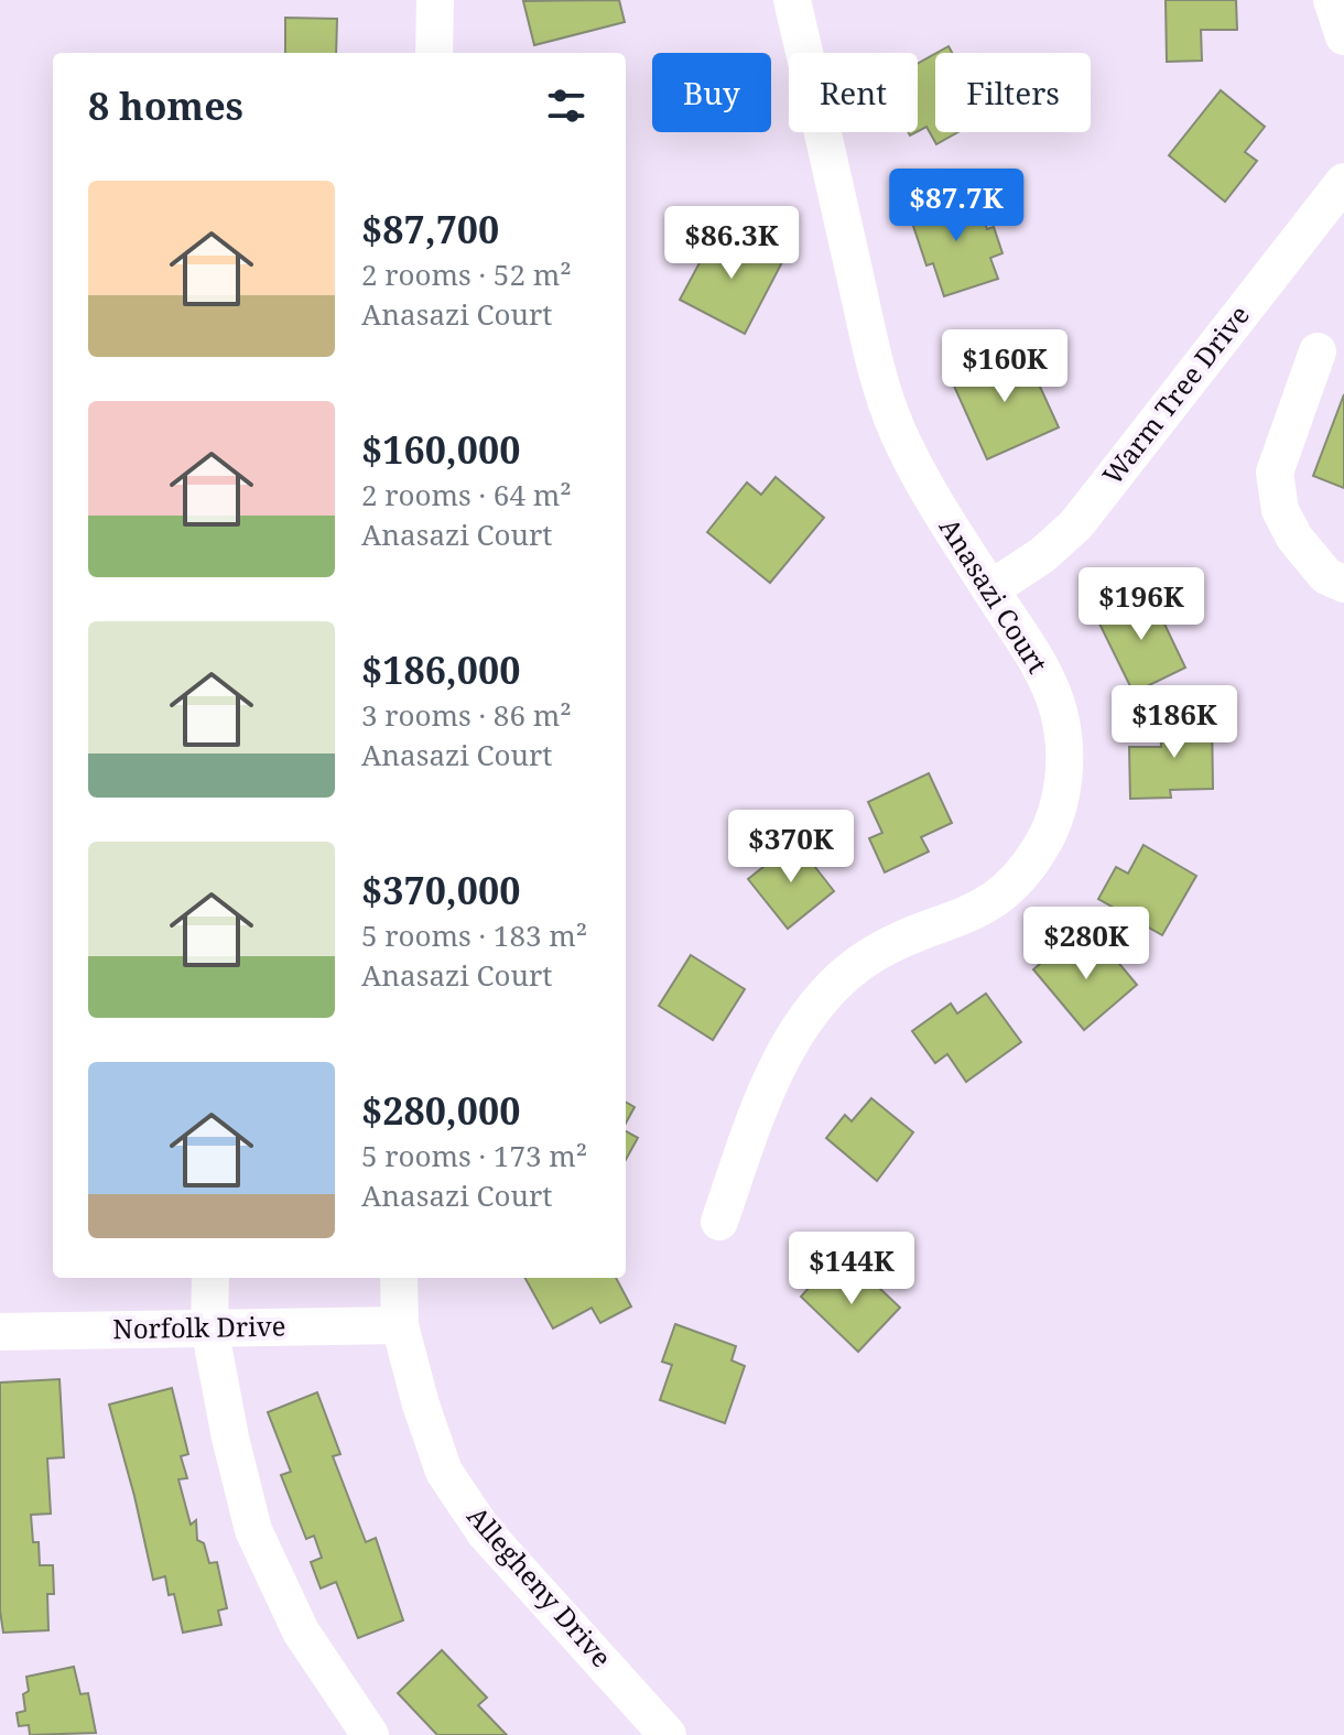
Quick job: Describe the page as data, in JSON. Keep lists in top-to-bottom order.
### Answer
{
  "streets": {
    "street": [
      "Warm Tree Drive",
      "Anasazi Court",
      "Norfolk Drive",
      "Allegheny Drive"
    ]
  },
  "crossings": [
    ["Warm Tree Drive", "Anasazi Court"],
    ["Norfolk Drive", "Allegheny Drive"]
  ],
  "page": {
    "chip": ["Buy", "Rent", "Filters"],
    "heading": "8 homes",
    "list": [
      {
        "name": "$87,700",
        "note": "2 rooms · 52 m² · Anasazi Court"
      },
      {
        "name": "$160,000",
        "note": "2 rooms · 64 m² · Anasazi Court"
      },
      {
        "name": "$186,000",
        "note": "3 rooms · 86 m² · Anasazi Court"
      },
      {
        "name": "$370,000",
        "note": "5 rooms · 183 m² · Anasazi Court"
      },
      {
        "name": "$280,000",
        "note": "5 rooms · 173 m² · Anasazi Court"
      }
    ],
    "price": [
      "$87.7K",
      "$86.3K",
      "$160K",
      "$196K",
      "$186K",
      "$370K",
      "$280K",
      "$144K"
    ]
  }
}
